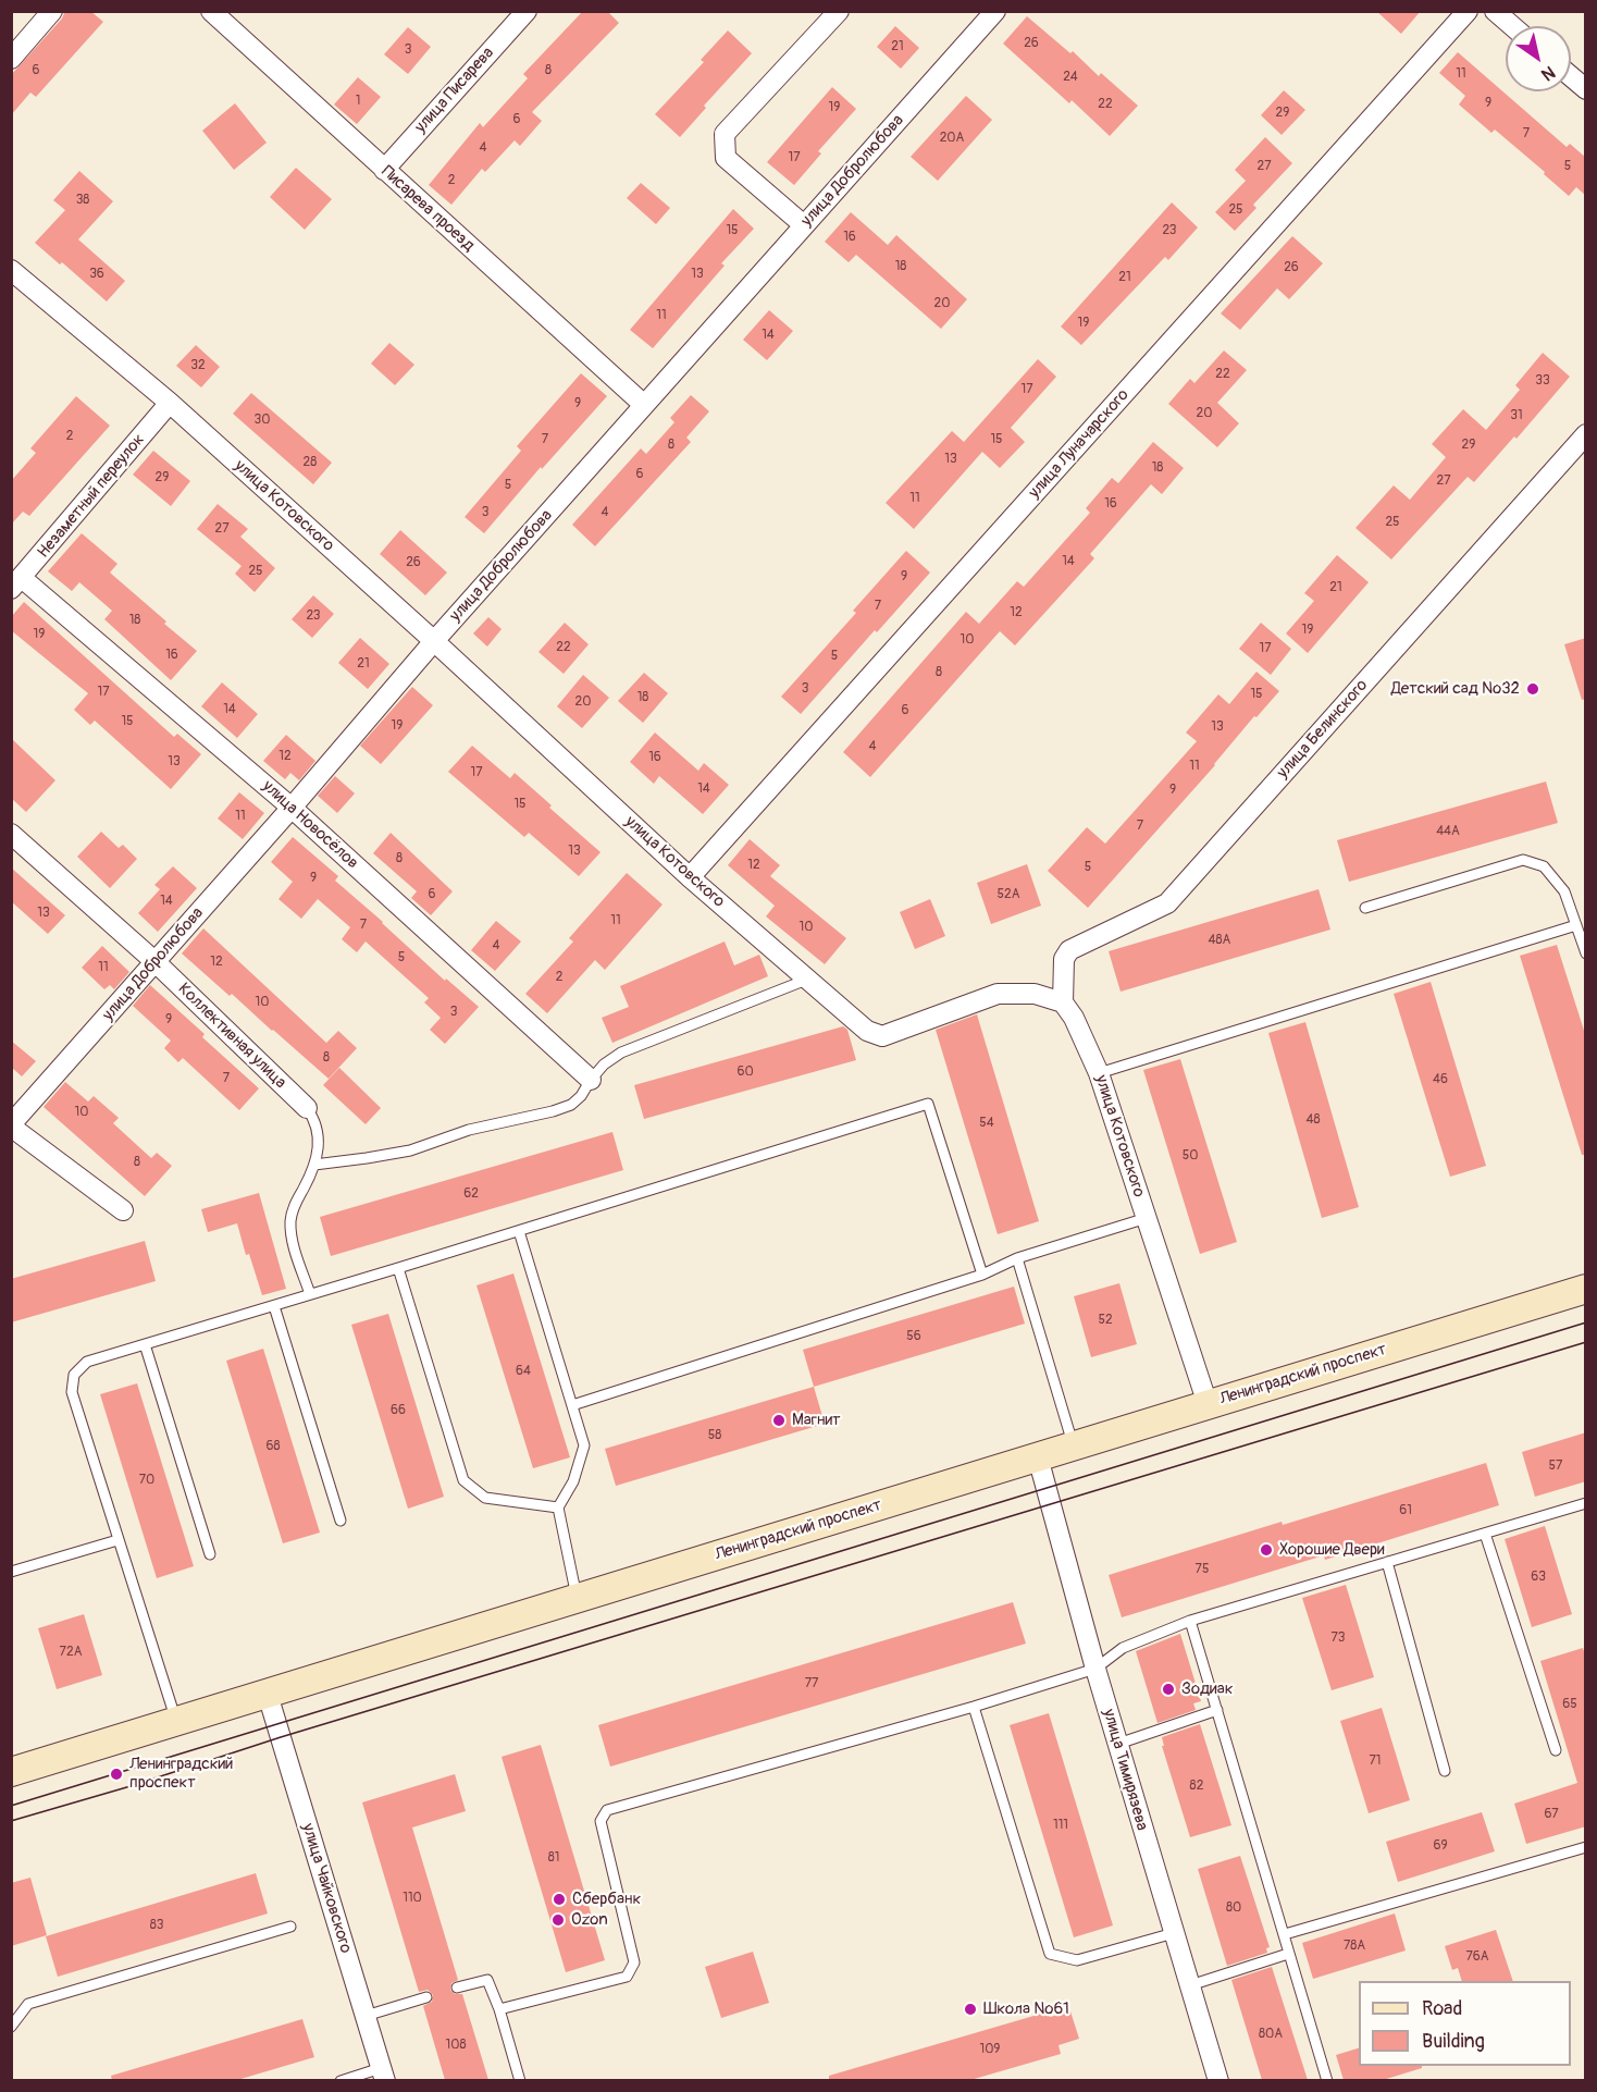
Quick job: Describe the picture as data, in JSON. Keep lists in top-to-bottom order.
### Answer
{
  "streets": {
    "main road": ["Ленинградский проспект"],
    "street": [
      "улица Писарева",
      "улица Добролюбова",
      "Писарева проезд",
      "улица Луначарского",
      "Незаметный переулок",
      "улица Котовского",
      "улица Белинского",
      "улица Новосёлов",
      "Коллективная улица",
      "улица Тимирязева",
      "улица Чайковского"
    ]
  },
  "crossings": [
    ["улица Писарева", "Писарева проезд"],
    ["улица Добролюбова", "Писарева проезд"],
    ["улица Добролюбова", "улица Котовского"],
    ["улица Добролюбова", "улица Новосёлов"],
    ["улица Добролюбова", "Коллективная улица"],
    ["улица Луначарского", "улица Котовского"],
    ["Незаметный переулок", "улица Котовского"],
    ["Незаметный переулок", "улица Новосёлов"],
    ["улица Котовского", "улица Белинского"],
    ["улица Котовского", "Ленинградский проспект"],
    ["Ленинградский проспект", "улица Тимирязева"],
    ["Ленинградский проспект", "улица Чайковского"]
  ],
  "places": [
    "Детский сад №32",
    "Магнит",
    "Хорошие Двери",
    "Зодиак",
    "Ленинградский проспект",
    "Сбербанк",
    "Ozon",
    "Школа №61"
  ],
  "house_numbers": [
    "26",
    "21",
    "3",
    "6",
    "8",
    "11",
    "24",
    "1",
    "9",
    "22",
    "19",
    "29",
    "6",
    "7",
    "20А",
    "4",
    "17",
    "27",
    "5",
    "2",
    "38",
    "25",
    "15",
    "23",
    "16",
    "18",
    "26",
    "36",
    "13",
    "21",
    "20",
    "11",
    "19",
    "14",
    "32",
    "22",
    "33",
    "17",
    "9",
    "20",
    "31",
    "30",
    "2",
    "7",
    "15",
    "8",
    "29",
    "13",
    "28",
    "18",
    "6",
    "29",
    "27",
    "5",
    "11",
    "16",
    "3",
    "4",
    "25",
    "27",
    "14",
    "26",
    "25",
    "9",
    "21",
    "7",
    "12",
    "23",
    "18",
    "19",
    "19",
    "10",
    "22",
    "17",
    "16",
    "5",
    "21",
    "8",
    "3",
    "17",
    "15",
    "18",
    "20",
    "14",
    "6",
    "15",
    "19",
    "13",
    "4",
    "12",
    "16",
    "13",
    "11",
    "17",
    "14",
    "9",
    "15",
    "11",
    "7",
    "44А",
    "13",
    "8",
    "12",
    "5",
    "9",
    "6",
    "52А",
    "14",
    "13",
    "11",
    "7",
    "10",
    "48А",
    "4",
    "5",
    "12",
    "11",
    "2",
    "10",
    "3",
    "9",
    "8",
    "60",
    "7",
    "46",
    "10",
    "48",
    "54",
    "50",
    "8",
    "62",
    "52",
    "56",
    "64",
    "66",
    "58",
    "68",
    "57",
    "70",
    "61",
    "75",
    "63",
    "73",
    "72А",
    "77",
    "65",
    "71",
    "82",
    "67",
    "111",
    "69",
    "81",
    "110",
    "80",
    "83",
    "78А",
    "76А",
    "80А",
    "108",
    "109"
  ],
  "legend": ["Road", "Building"],
  "north": "bottom right"
}
